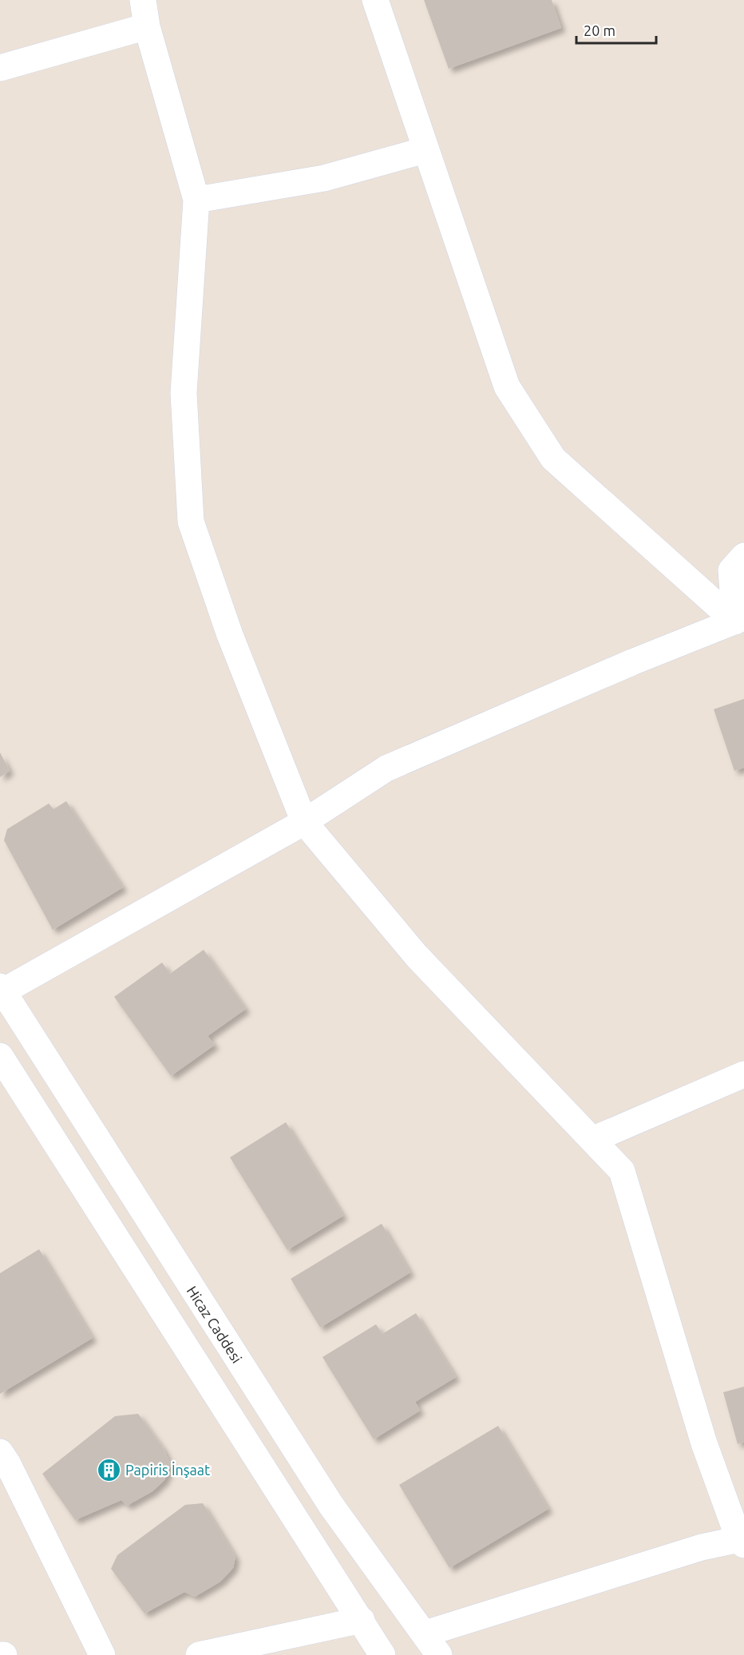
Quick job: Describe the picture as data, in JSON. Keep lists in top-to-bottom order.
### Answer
{
  "streets": {
    "street": ["Hicaz Caddesi"]
  },
  "places": {
    "building": ["Papiris İnşaat"]
  },
  "scale_bar": "20 m"
}
